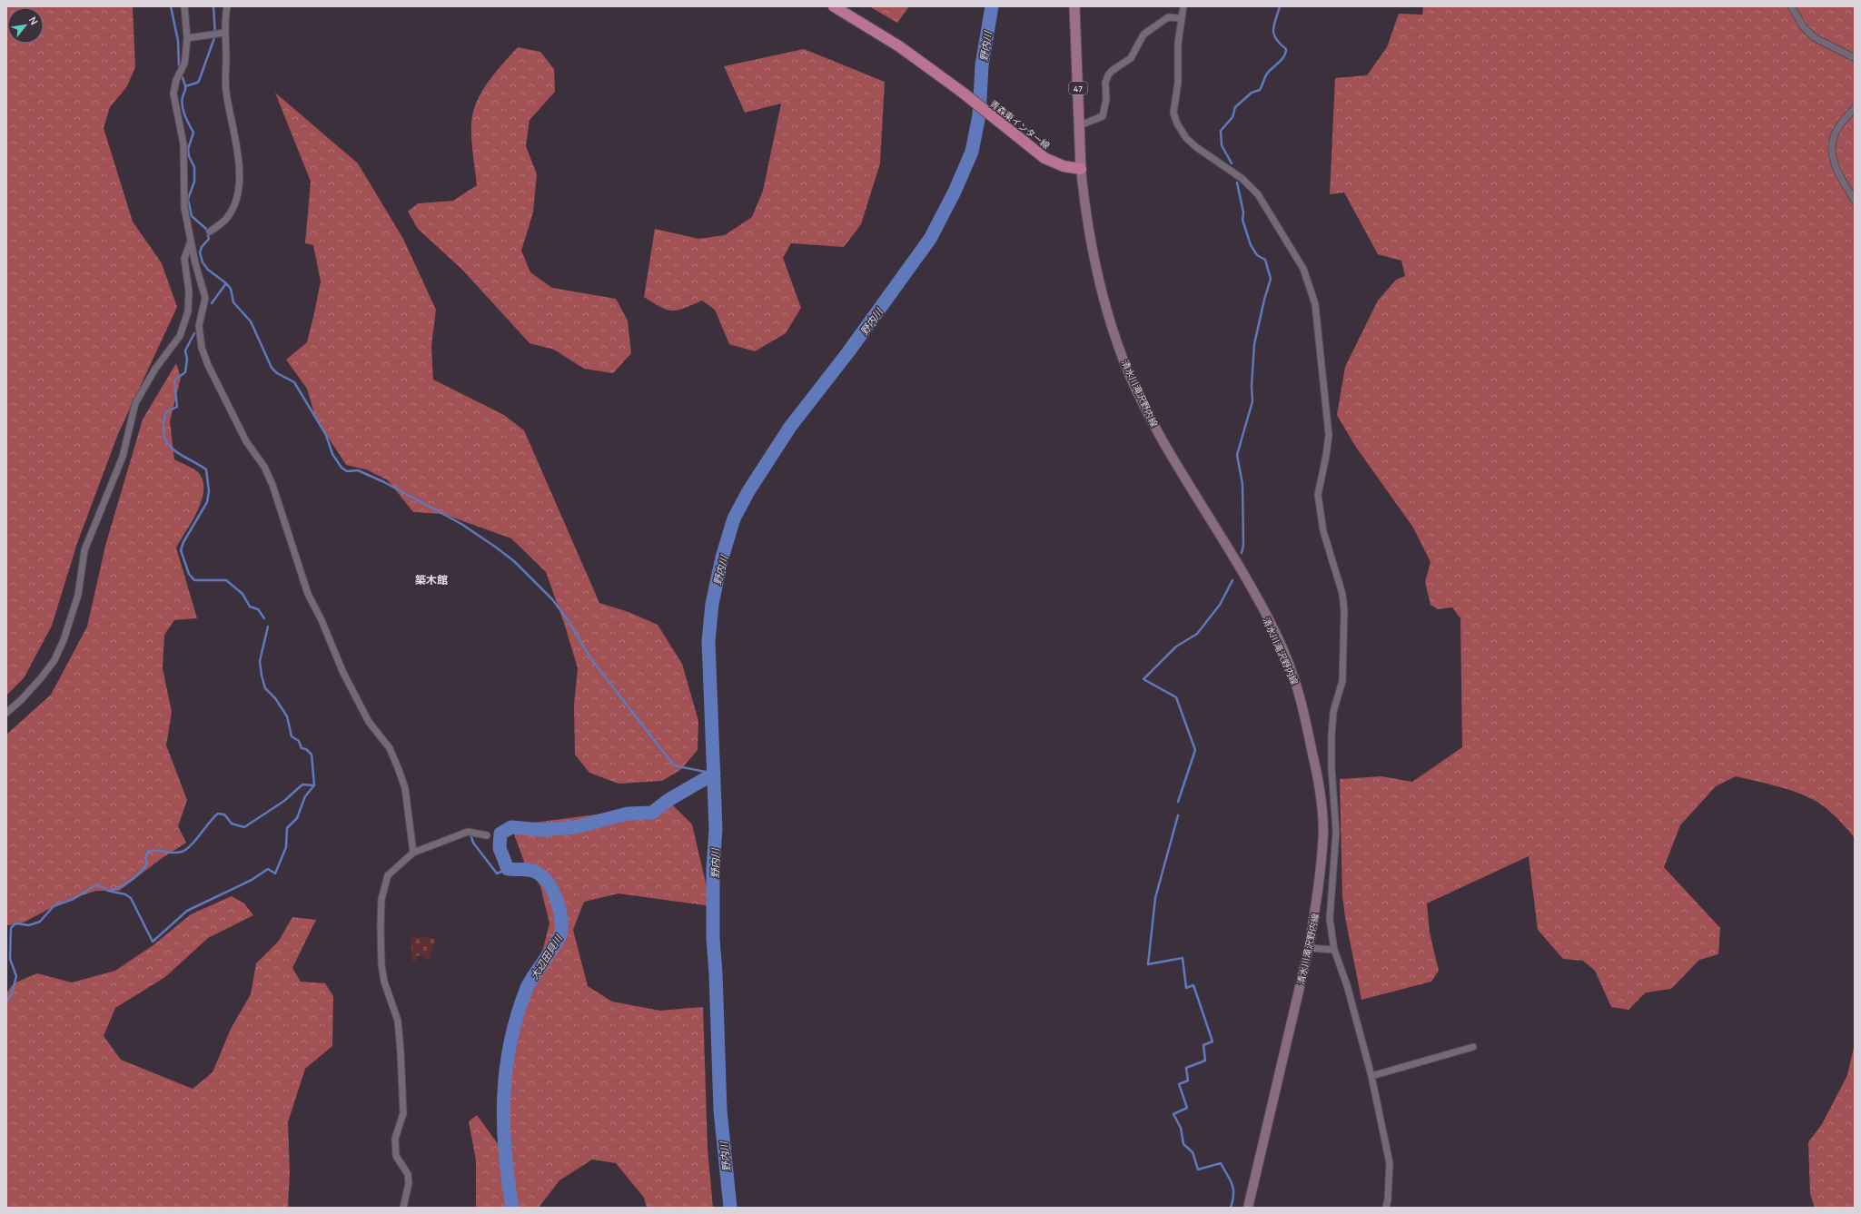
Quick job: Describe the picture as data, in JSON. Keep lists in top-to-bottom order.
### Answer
{
  "streets": {
    "highway": ["青森東インター線"],
    "main road": ["47", "清水川滝沢野内線"]
  },
  "crossings": [
    ["47", "青森東インター線"],
    ["47", "清水川滝沢野内線"],
    ["青森東インター線", "清水川滝沢野内線"]
  ],
  "districts": ["築木館"],
  "water": ["野内川", "大辺田貝川"],
  "north": "top right"
}
